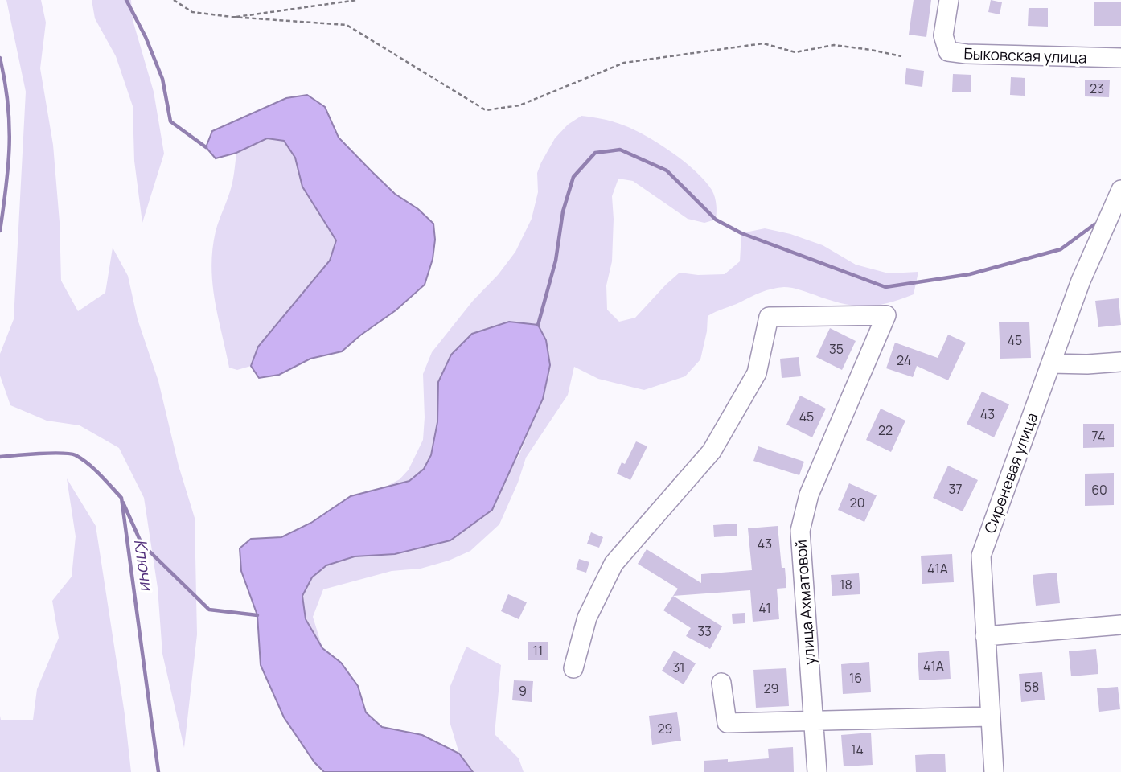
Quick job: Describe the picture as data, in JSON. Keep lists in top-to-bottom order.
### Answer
{
  "streets": {
    "street": ["Быковская улица", "Сиреневая улица", "улица Ахматовой"]
  },
  "water": ["Ключи"],
  "house_numbers": [
    "23",
    "45",
    "35",
    "24",
    "43",
    "45",
    "22",
    "74",
    "37",
    "60",
    "20",
    "43",
    "41А",
    "18",
    "41",
    "33",
    "11",
    "41А",
    "31",
    "16",
    "58",
    "29",
    "9",
    "29",
    "14"
  ]
}
